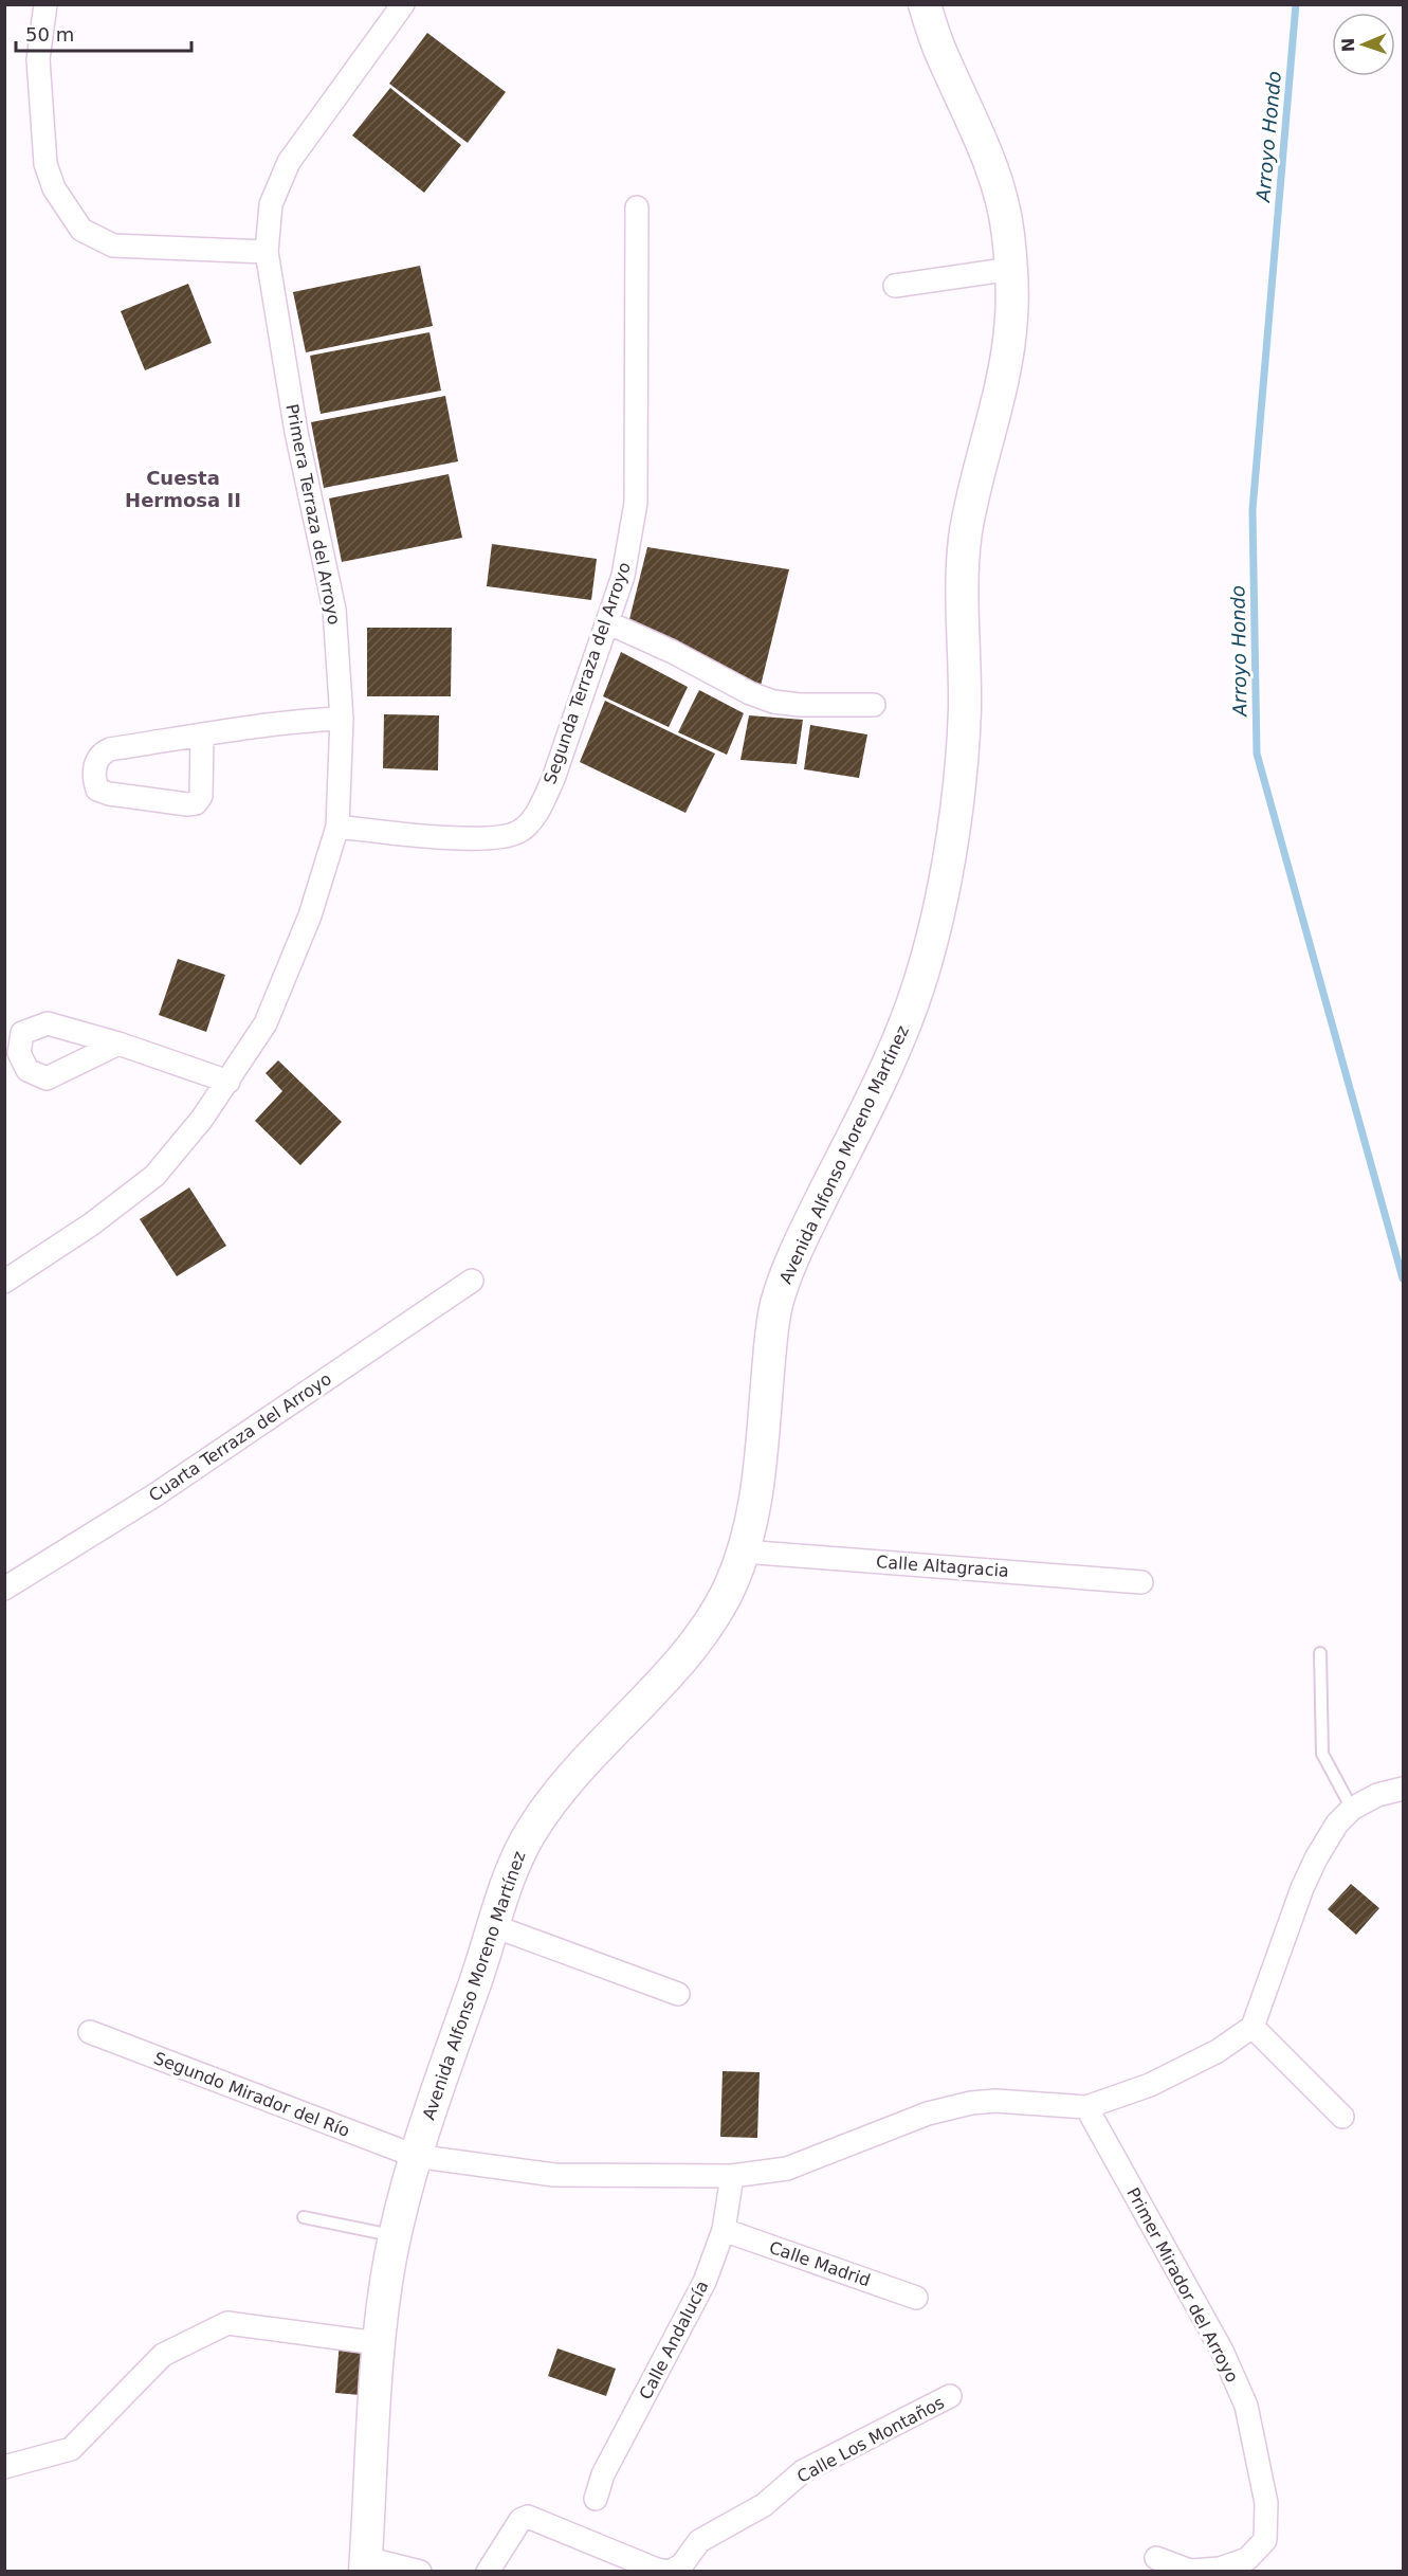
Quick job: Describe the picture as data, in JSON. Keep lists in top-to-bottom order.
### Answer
{
  "streets": {
    "main road": ["Avenida Alfonso Moreno Martínez"],
    "street": [
      "Primera Terraza del Arroyo",
      "Segunda Terraza del Arroyo",
      "Cuarta Terraza del Arroyo",
      "Calle Altagracia",
      "Segundo Mirador del Río",
      "Calle Madrid",
      "Primer Mirador del Arroyo",
      "Calle Andalucía",
      "Calle Los Montaños"
    ]
  },
  "crossings": [
    ["Primera Terraza del Arroyo", "Segunda Terraza del Arroyo"],
    ["Avenida Alfonso Moreno Martínez", "Calle Altagracia"],
    ["Avenida Alfonso Moreno Martínez", "Segundo Mirador del Río"],
    ["Segundo Mirador del Río", "Primer Mirador del Arroyo"],
    ["Segundo Mirador del Río", "Calle Andalucía"],
    ["Calle Madrid", "Calle Andalucía"]
  ],
  "districts": ["Cuesta Hermosa II"],
  "water": ["Arroyo Hondo"],
  "scale_bar": "50 m",
  "north": "left"
}
